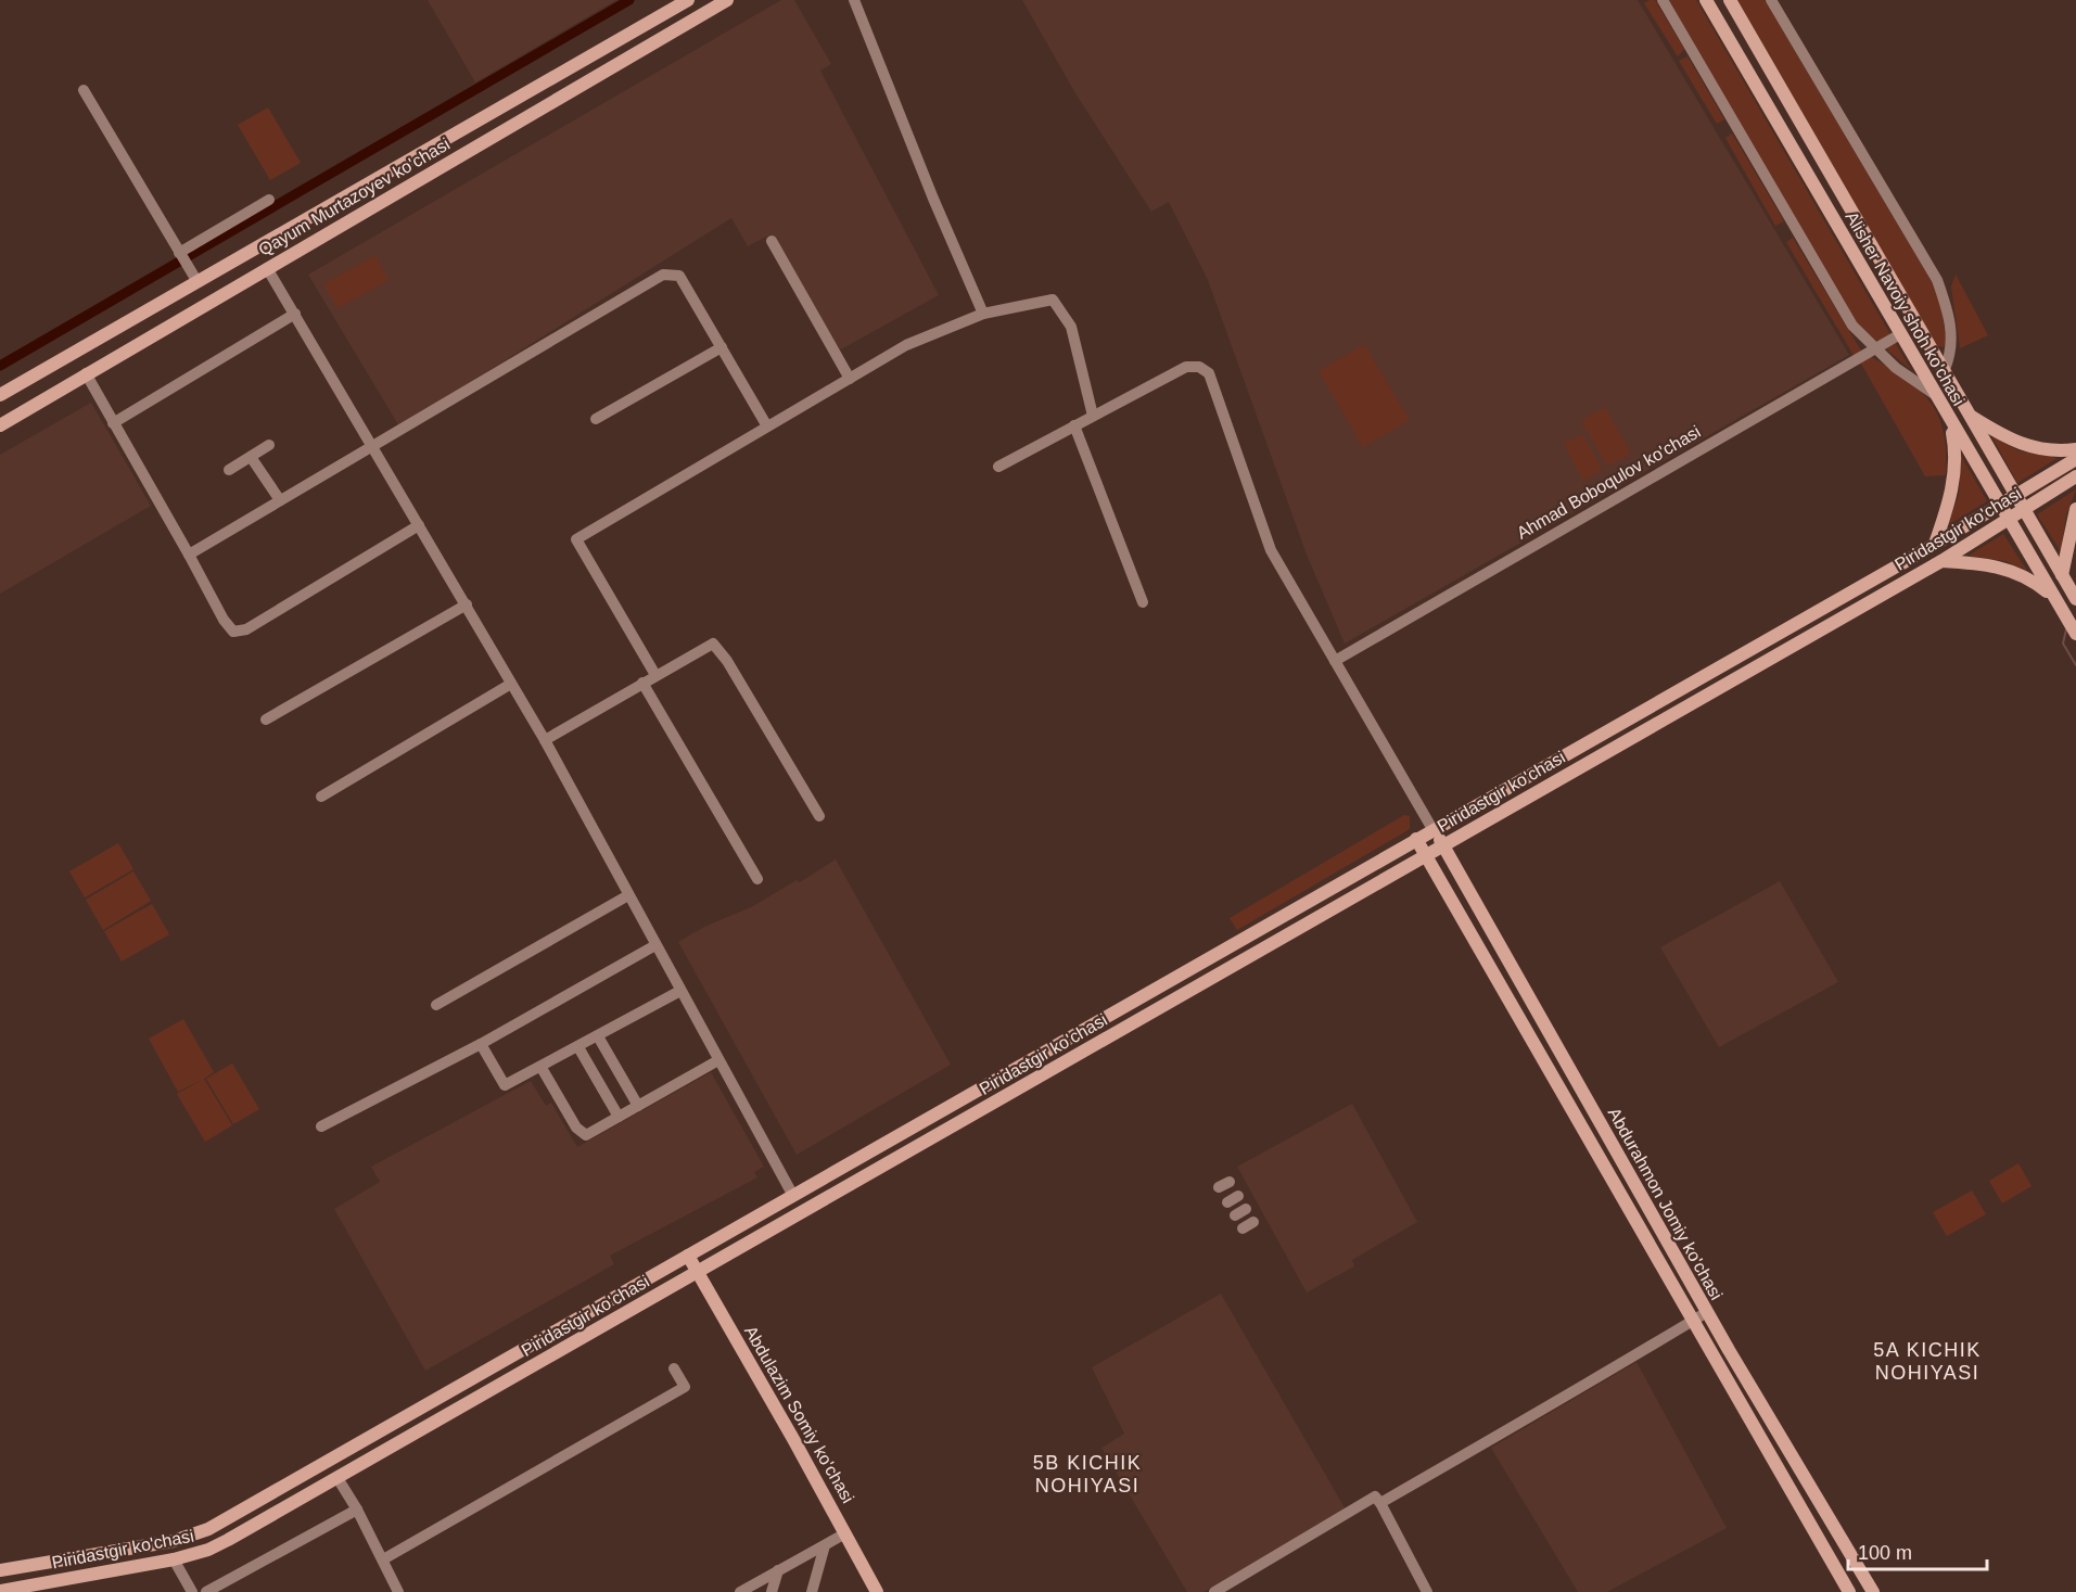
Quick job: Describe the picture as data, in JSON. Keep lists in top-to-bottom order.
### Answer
{
  "streets": {
    "main road": [
      "Qayum Murtazoyev ko'chasi",
      "Alisher Navoiy shoh ko'chasi",
      "Piridastgir ko'chasi",
      "Abdurahmon Jomiy ko'chasi",
      "Abdulazim Somiy ko'chasi"
    ],
    "street": ["Ahmad Boboqulov ko'chasi"]
  },
  "crossings": [
    ["Alisher Navoiy shoh ko'chasi", "Ahmad Boboqulov ko'chasi"],
    ["Alisher Navoiy shoh ko'chasi", "Piridastgir ko'chasi"],
    ["Piridastgir ko'chasi", "Abdurahmon Jomiy ko'chasi"],
    ["Piridastgir ko'chasi", "Abdulazim Somiy ko'chasi"]
  ],
  "districts": ["5A KICHIK NOHIYASI", "5B KICHIK NOHIYASI"],
  "scale_bar": "100 m"
}
